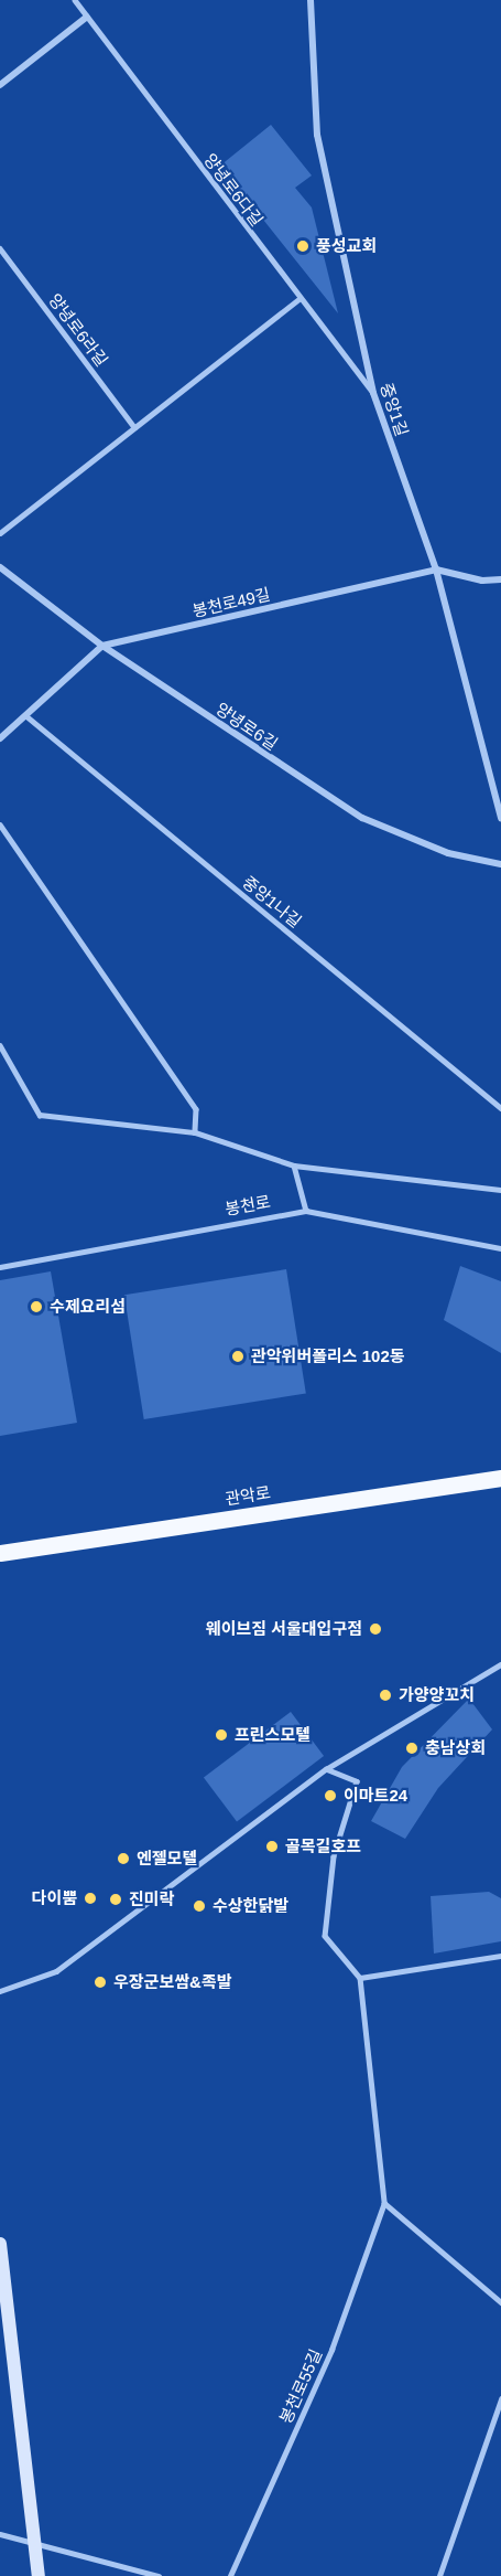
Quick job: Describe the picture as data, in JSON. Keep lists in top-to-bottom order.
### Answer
{
  "streets": {
    "main road": ["관악로"],
    "street": ["중앙1길", "봉천로49길", "양녕로6길"],
    "lane": [
      "양녕로6다길",
      "양녕로6라길",
      "중앙1나길",
      "봉천로",
      "봉천로55길"
    ]
  },
  "crossings": [
    ["양녕로6다길", "중앙1길"],
    ["중앙1길", "봉천로49길"],
    ["봉천로49길", "양녕로6길"],
    ["봉천로49길", "중앙1나길"]
  ],
  "places": [
    "풍성교회",
    "수제요리섬",
    "관악위버폴리스 102동",
    "웨이브짐 서울대입구점",
    "가양양꼬치",
    "프린스모텔",
    "충남상회",
    "이마트24",
    "골목길호프",
    "엔젤모텔",
    "다이뿜",
    "진미락",
    "수상한닭발",
    "우장군보쌈&족발"
  ]
}
